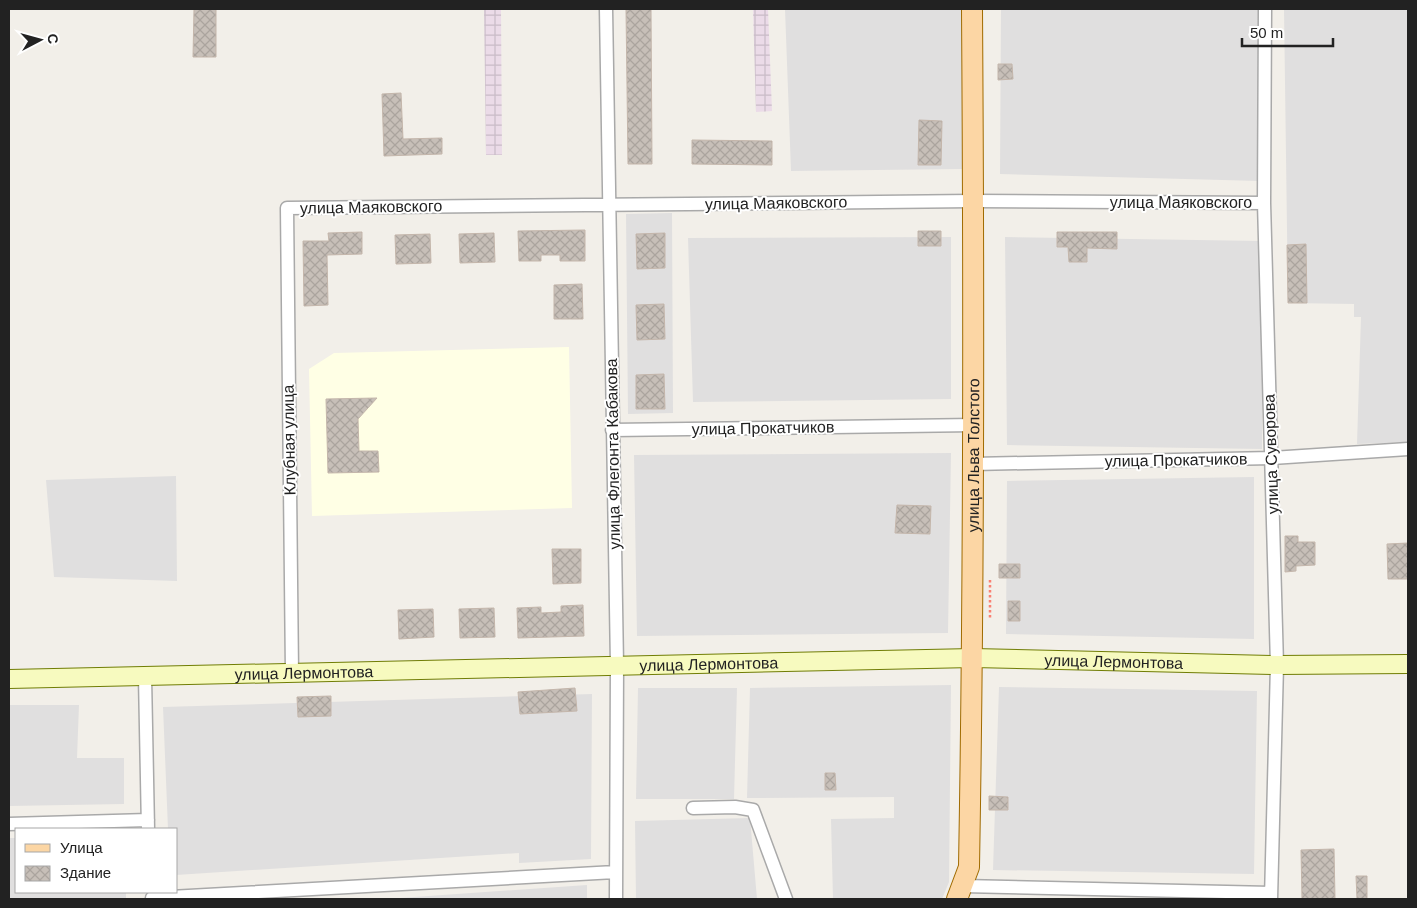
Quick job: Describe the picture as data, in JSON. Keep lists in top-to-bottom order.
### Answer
{
  "streets": {
    "main road": ["улица Льва Толстого"],
    "street": [
      "улица Маяковского",
      "улица Прокатчиков",
      "Клубная улица",
      "улица Флегонта Кабакова",
      "улица Суворова",
      "улица Лермонтова"
    ]
  },
  "crossings": [
    ["улица Маяковского", "Клубная улица"],
    ["улица Маяковского", "улица Флегонта Кабакова"],
    ["улица Маяковского", "улица Суворова"],
    ["улица Маяковского", "улица Льва Толстого"],
    ["улица Прокатчиков", "улица Флегонта Кабакова"],
    ["улица Прокатчиков", "улица Суворова"],
    ["улица Прокатчиков", "улица Льва Толстого"],
    ["Клубная улица", "улица Лермонтова"],
    ["улица Флегонта Кабакова", "улица Лермонтова"],
    ["улица Суворова", "улица Лермонтова"],
    ["улица Льва Толстого", "улица Лермонтова"]
  ],
  "legend": ["Улица", "Здание"],
  "scale_bar": "50 m",
  "north": "right"
}
